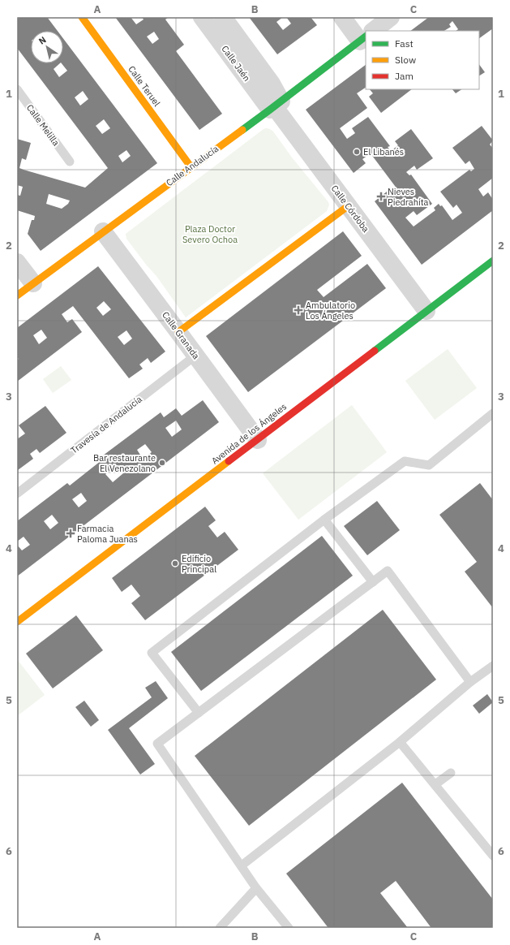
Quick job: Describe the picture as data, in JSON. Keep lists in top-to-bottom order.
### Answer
{
  "streets": {
    "street": [
      "Calle Jaén",
      "Calle Teruel",
      "Calle Andalucía",
      "Calle Córdoba",
      "Calle Granada",
      "Avenida de los Ángeles"
    ],
    "lane": ["Calle Melilla", "Travesía de Andalucía"]
  },
  "crossings": [
    ["Calle Jaén", "Calle Andalucía"],
    ["Calle Jaén", "Calle Córdoba"],
    ["Calle Teruel", "Calle Andalucía"],
    ["Calle Andalucía", "Calle Córdoba"],
    ["Calle Andalucía", "Calle Granada"],
    ["Calle Córdoba", "Avenida de los Ángeles"],
    ["Calle Granada", "Travesía de Andalucía"],
    ["Calle Granada", "Avenida de los Ángeles"]
  ],
  "parks": ["Plaza Doctor Severo Ochoa"],
  "places": {
    "other": ["El Libanés", "Bar restaurante El Venezolano", "Edificio Principal"],
    "health": ["Nieves Piedrahíta", "Ambulatorio Los Ángeles", "Farmacia Paloma Juanas"]
  },
  "legend": ["Fast", "Slow", "Jam"],
  "north": "top left",
  "grid": {
    "columns": ["A", "B", "C"],
    "rows": [
      "1",
      "2",
      "3",
      "4",
      "5",
      "6"
    ]
  }
}
